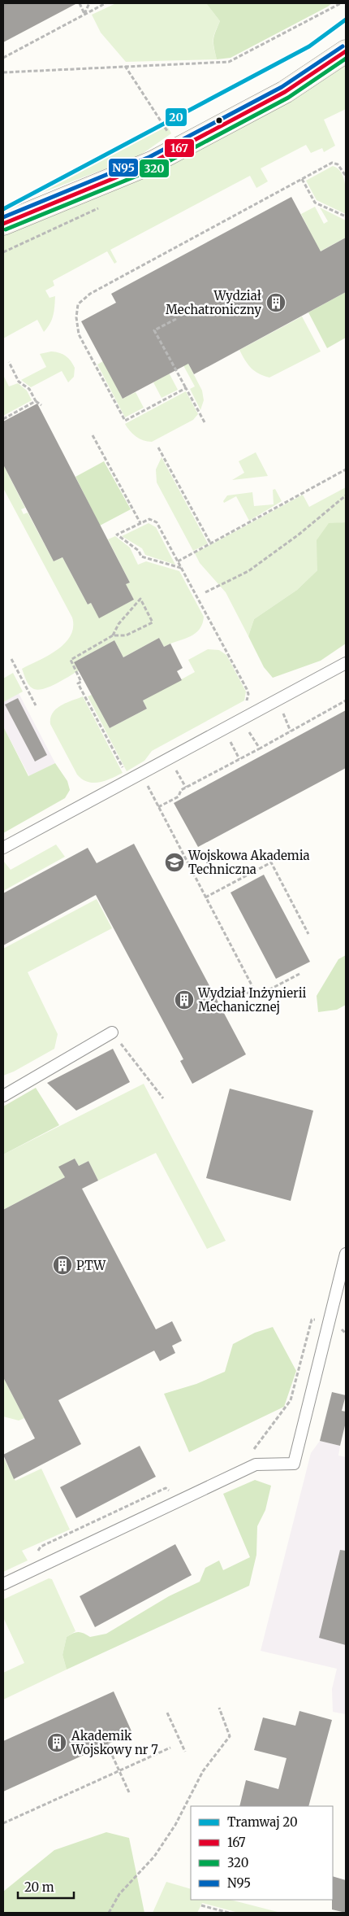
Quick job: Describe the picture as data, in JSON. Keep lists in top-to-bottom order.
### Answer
{
  "places": {
    "building": [
      "Wydział Mechatroniczny",
      "Wydział Inżynierii Mechanicznej",
      "PTW",
      "Akademik Wojskowy nr 7"
    ],
    "school or university": ["Wojskowa Akademia Techniczna"]
  },
  "lines": [
    "tram line 20",
    "transit line N95",
    "transit line 167",
    "transit line 320"
  ],
  "legend": [
    "Tramwaj 20",
    "167",
    "320",
    "N95"
  ],
  "scale_bar": "20 m"
}
